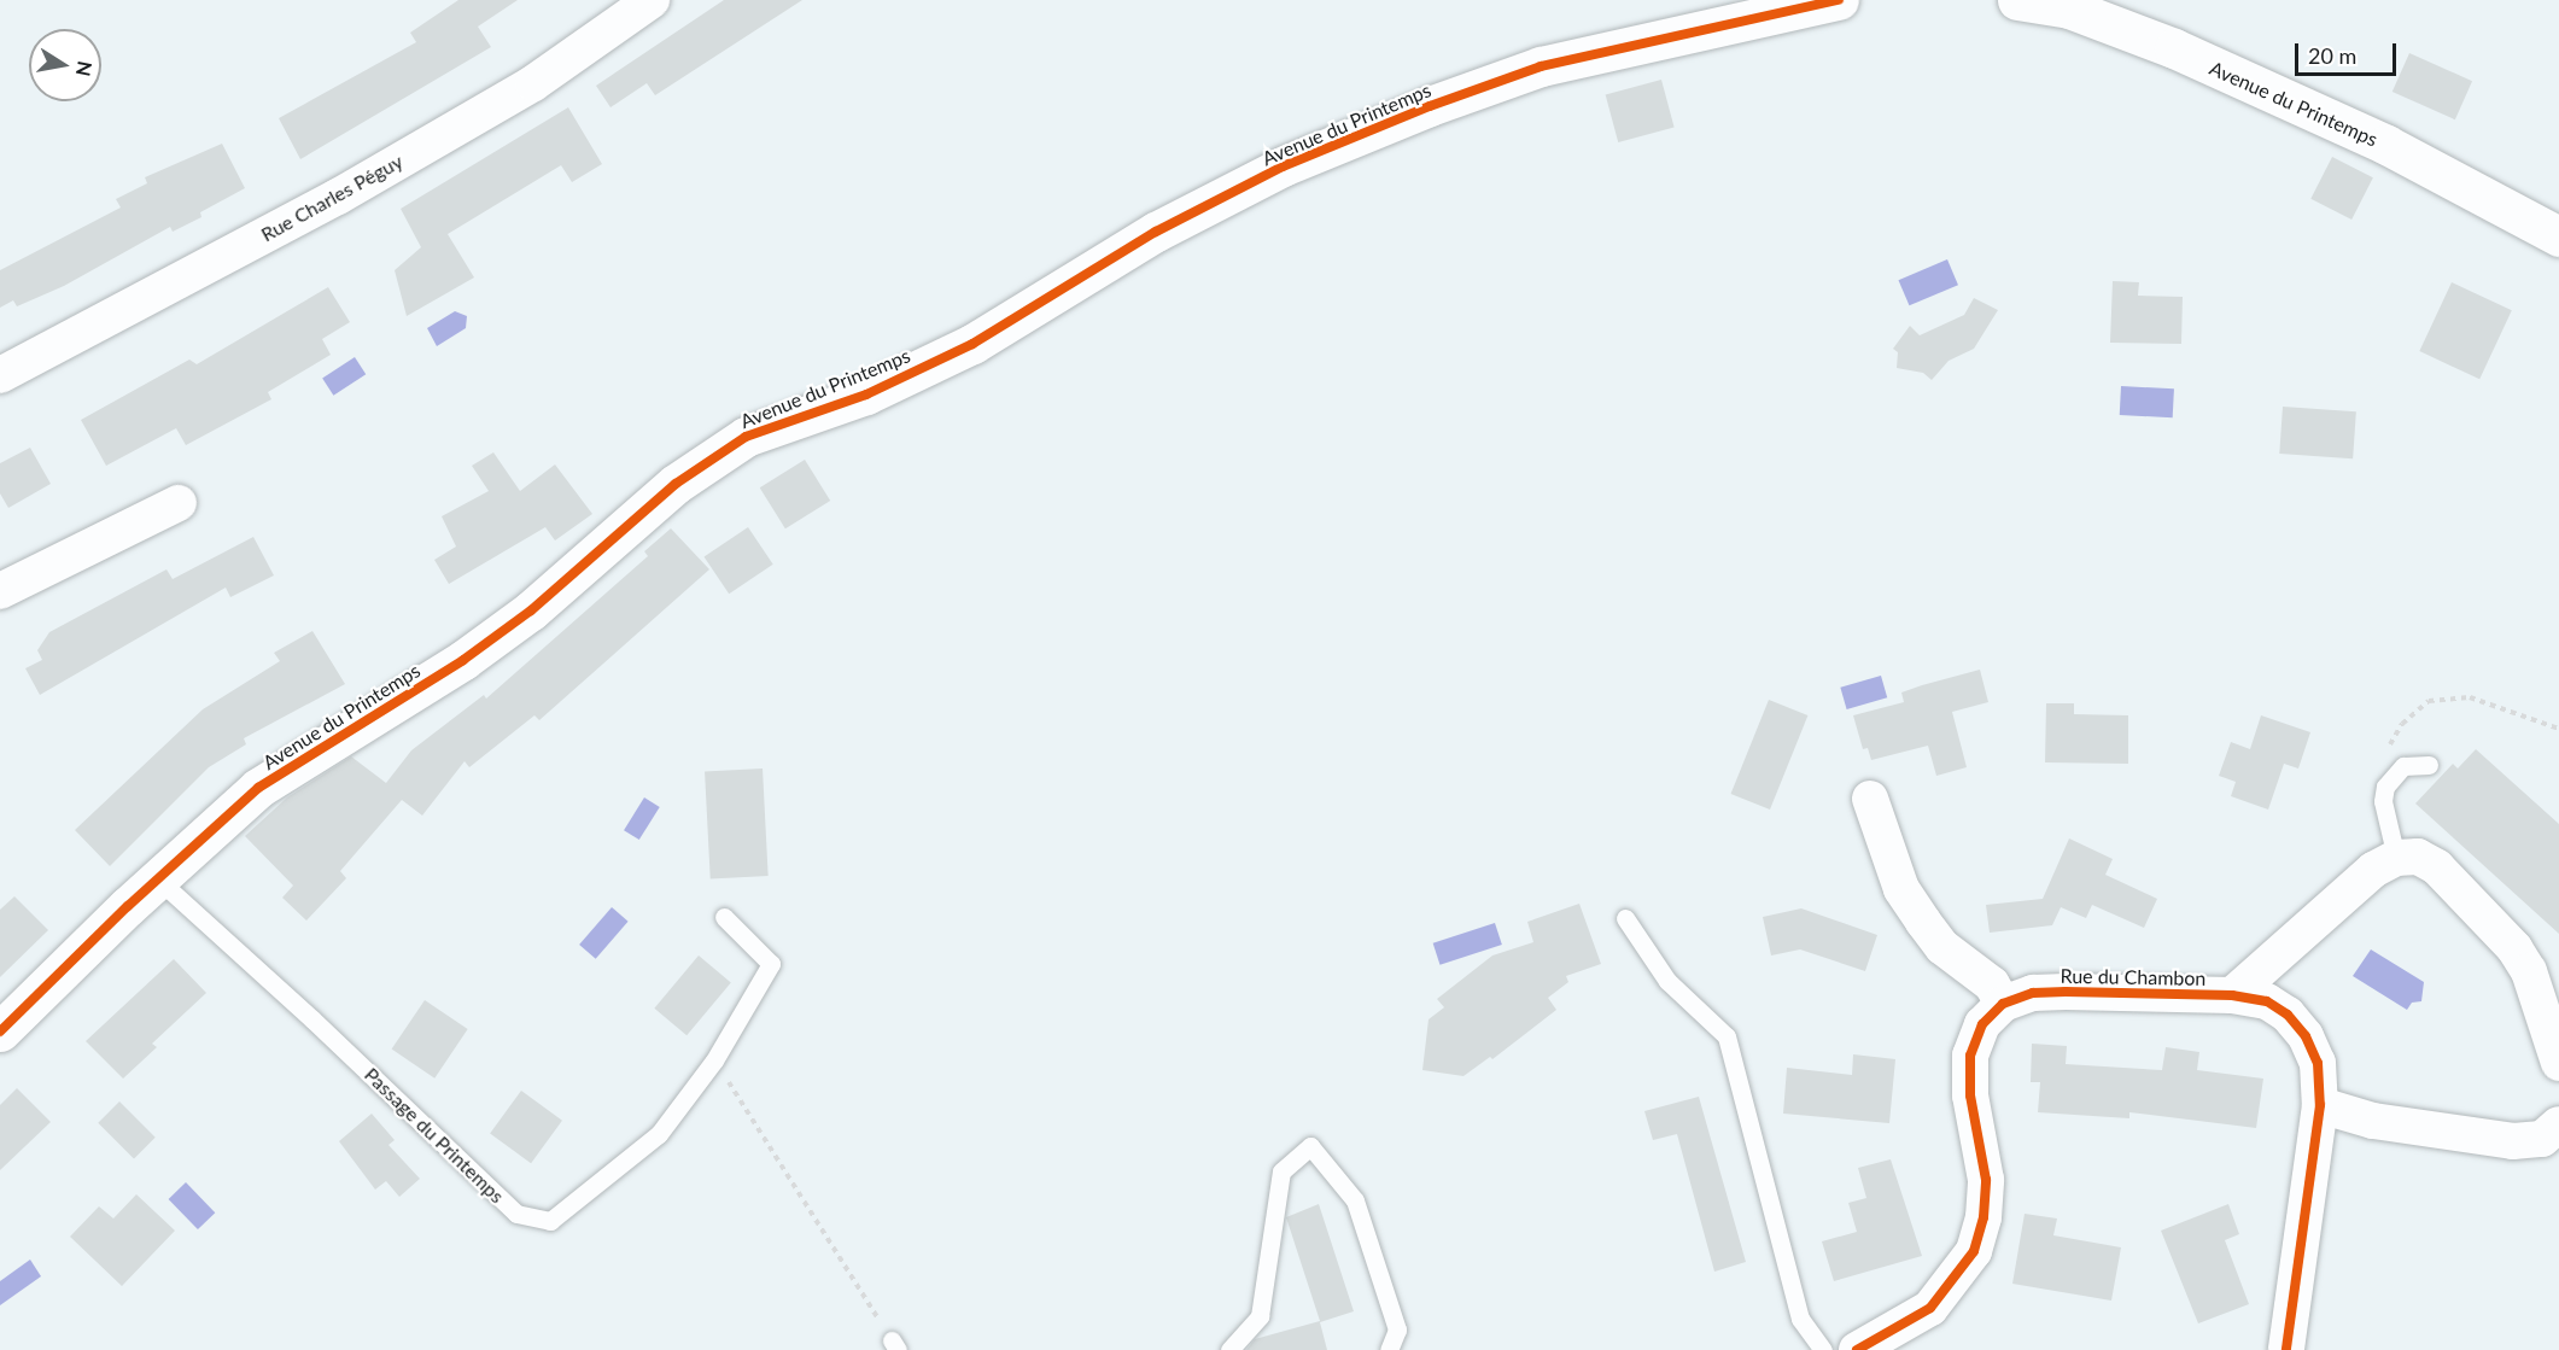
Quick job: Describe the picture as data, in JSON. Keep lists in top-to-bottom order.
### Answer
{
  "streets": {
    "street": ["Avenue du Printemps", "Rue Charles Péguy", "Rue du Chambon"],
    "lane": ["Passage du Printemps"]
  },
  "crossings": [
    ["Avenue du Printemps", "Passage du Printemps"]
  ],
  "scale_bar": "20 m",
  "north": "right"
}
